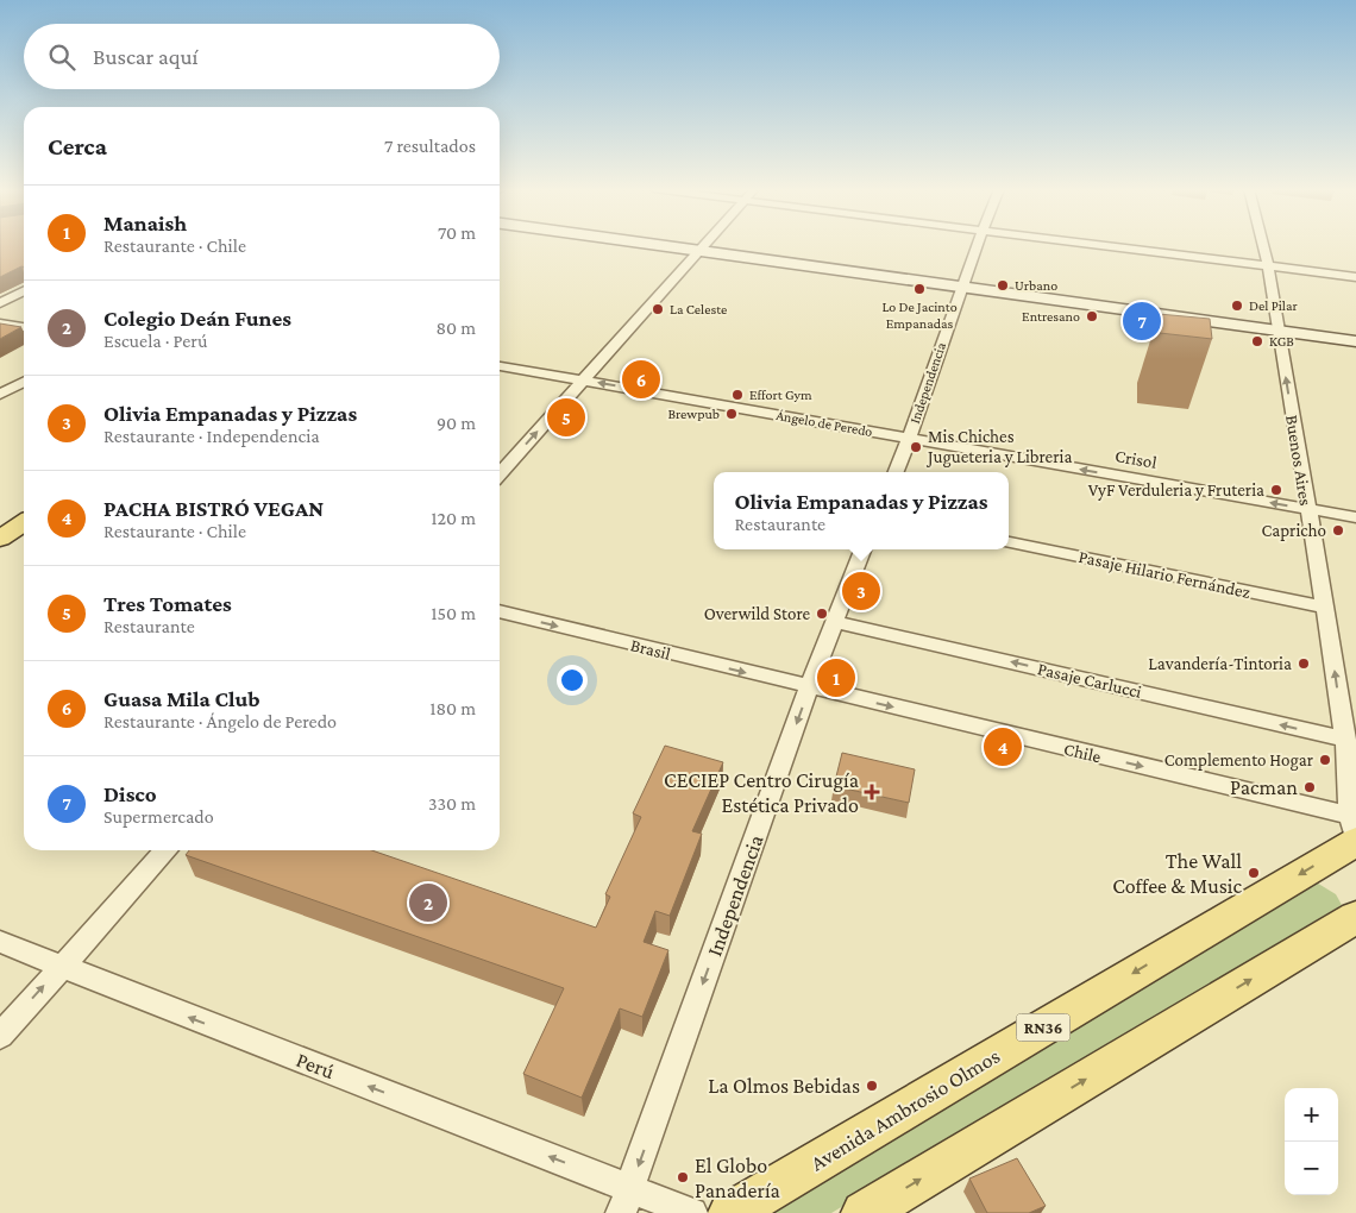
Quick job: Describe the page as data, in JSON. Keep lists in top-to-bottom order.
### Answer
{
  "streets": {
    "main road": ["RN36", "Avenida Ambrosio Olmos"],
    "street": [
      "Independencia",
      "Ángelo de Peredo",
      "Crisol",
      "Buenos Aires",
      "Pasaje Hilario Fernández",
      "Brasil",
      "Pasaje Carlucci",
      "Chile",
      "Perú"
    ]
  },
  "crossings": [
    ["Independencia", "Ángelo de Peredo"],
    ["Independencia", "Crisol"],
    ["Independencia", "Brasil"],
    ["Independencia", "Pasaje Carlucci"],
    ["Independencia", "Chile"],
    ["Independencia", "Perú"],
    ["Ángelo de Peredo", "Crisol"],
    ["Crisol", "Buenos Aires"],
    ["Buenos Aires", "Pasaje Hilario Fernández"],
    ["Buenos Aires", "Pasaje Carlucci"],
    ["Buenos Aires", "Chile"],
    ["Buenos Aires", "Avenida Ambrosio Olmos"],
    ["Brasil", "Chile"],
    ["Chile", "Avenida Ambrosio Olmos"]
  ],
  "one_way": [
    "Independencia",
    "Ángelo de Peredo",
    "Crisol",
    "Buenos Aires",
    "Brasil",
    "Pasaje Carlucci",
    "Chile",
    "Perú"
  ],
  "places": {
    "other": [
      "Urbano",
      "Lo De Jacinto Empanadas",
      "Del Pilar",
      "La Celeste",
      "Entresano",
      "KGB",
      "Effort Gym",
      "Brewpub",
      "Mis Chiches Jugueteria y Libreria",
      "VyF Verduleria y Fruteria",
      "Capricho",
      "Overwild Store",
      "Lavandería-Tintoria",
      "Complemento Hogar",
      "Pacman",
      "The Wall Coffee & Music",
      "La Olmos Bebidas",
      "El Globo Panadería"
    ],
    "health": ["CECIEP Centro Cirugía Estética Privado"]
  },
  "page": {
    "search": "Buscar aquí",
    "heading": ["Cerca", "7 resultados"],
    "list": [
      {
        "mark": "1",
        "name": "Manaish",
        "note": "Restaurante · Chile",
        "value": "70 m"
      },
      {
        "mark": "2",
        "name": "Colegio Deán Funes",
        "note": "Escuela · Perú",
        "value": "80 m"
      },
      {
        "mark": "3",
        "name": "Olivia Empanadas y Pizzas",
        "note": "Restaurante · Independencia",
        "value": "90 m"
      },
      {
        "mark": "4",
        "name": "PACHA BISTRÓ VEGAN",
        "note": "Restaurante · Chile",
        "value": "120 m"
      },
      {
        "mark": "5",
        "name": "Tres Tomates",
        "note": "Restaurante",
        "value": "150 m"
      },
      {
        "mark": "6",
        "name": "Guasa Mila Club",
        "note": "Restaurante · Ángelo de Peredo",
        "value": "180 m"
      },
      {
        "mark": "7",
        "name": "Disco",
        "note": "Supermercado",
        "value": "330 m"
      }
    ],
    "pins": [
      "7",
      "6",
      "5",
      "3",
      "1",
      "4",
      "2"
    ],
    "popup": ["Olivia Empanadas y Pizzas", "Restaurante"],
    "map_buttons": ["+", "−"]
  }
}
